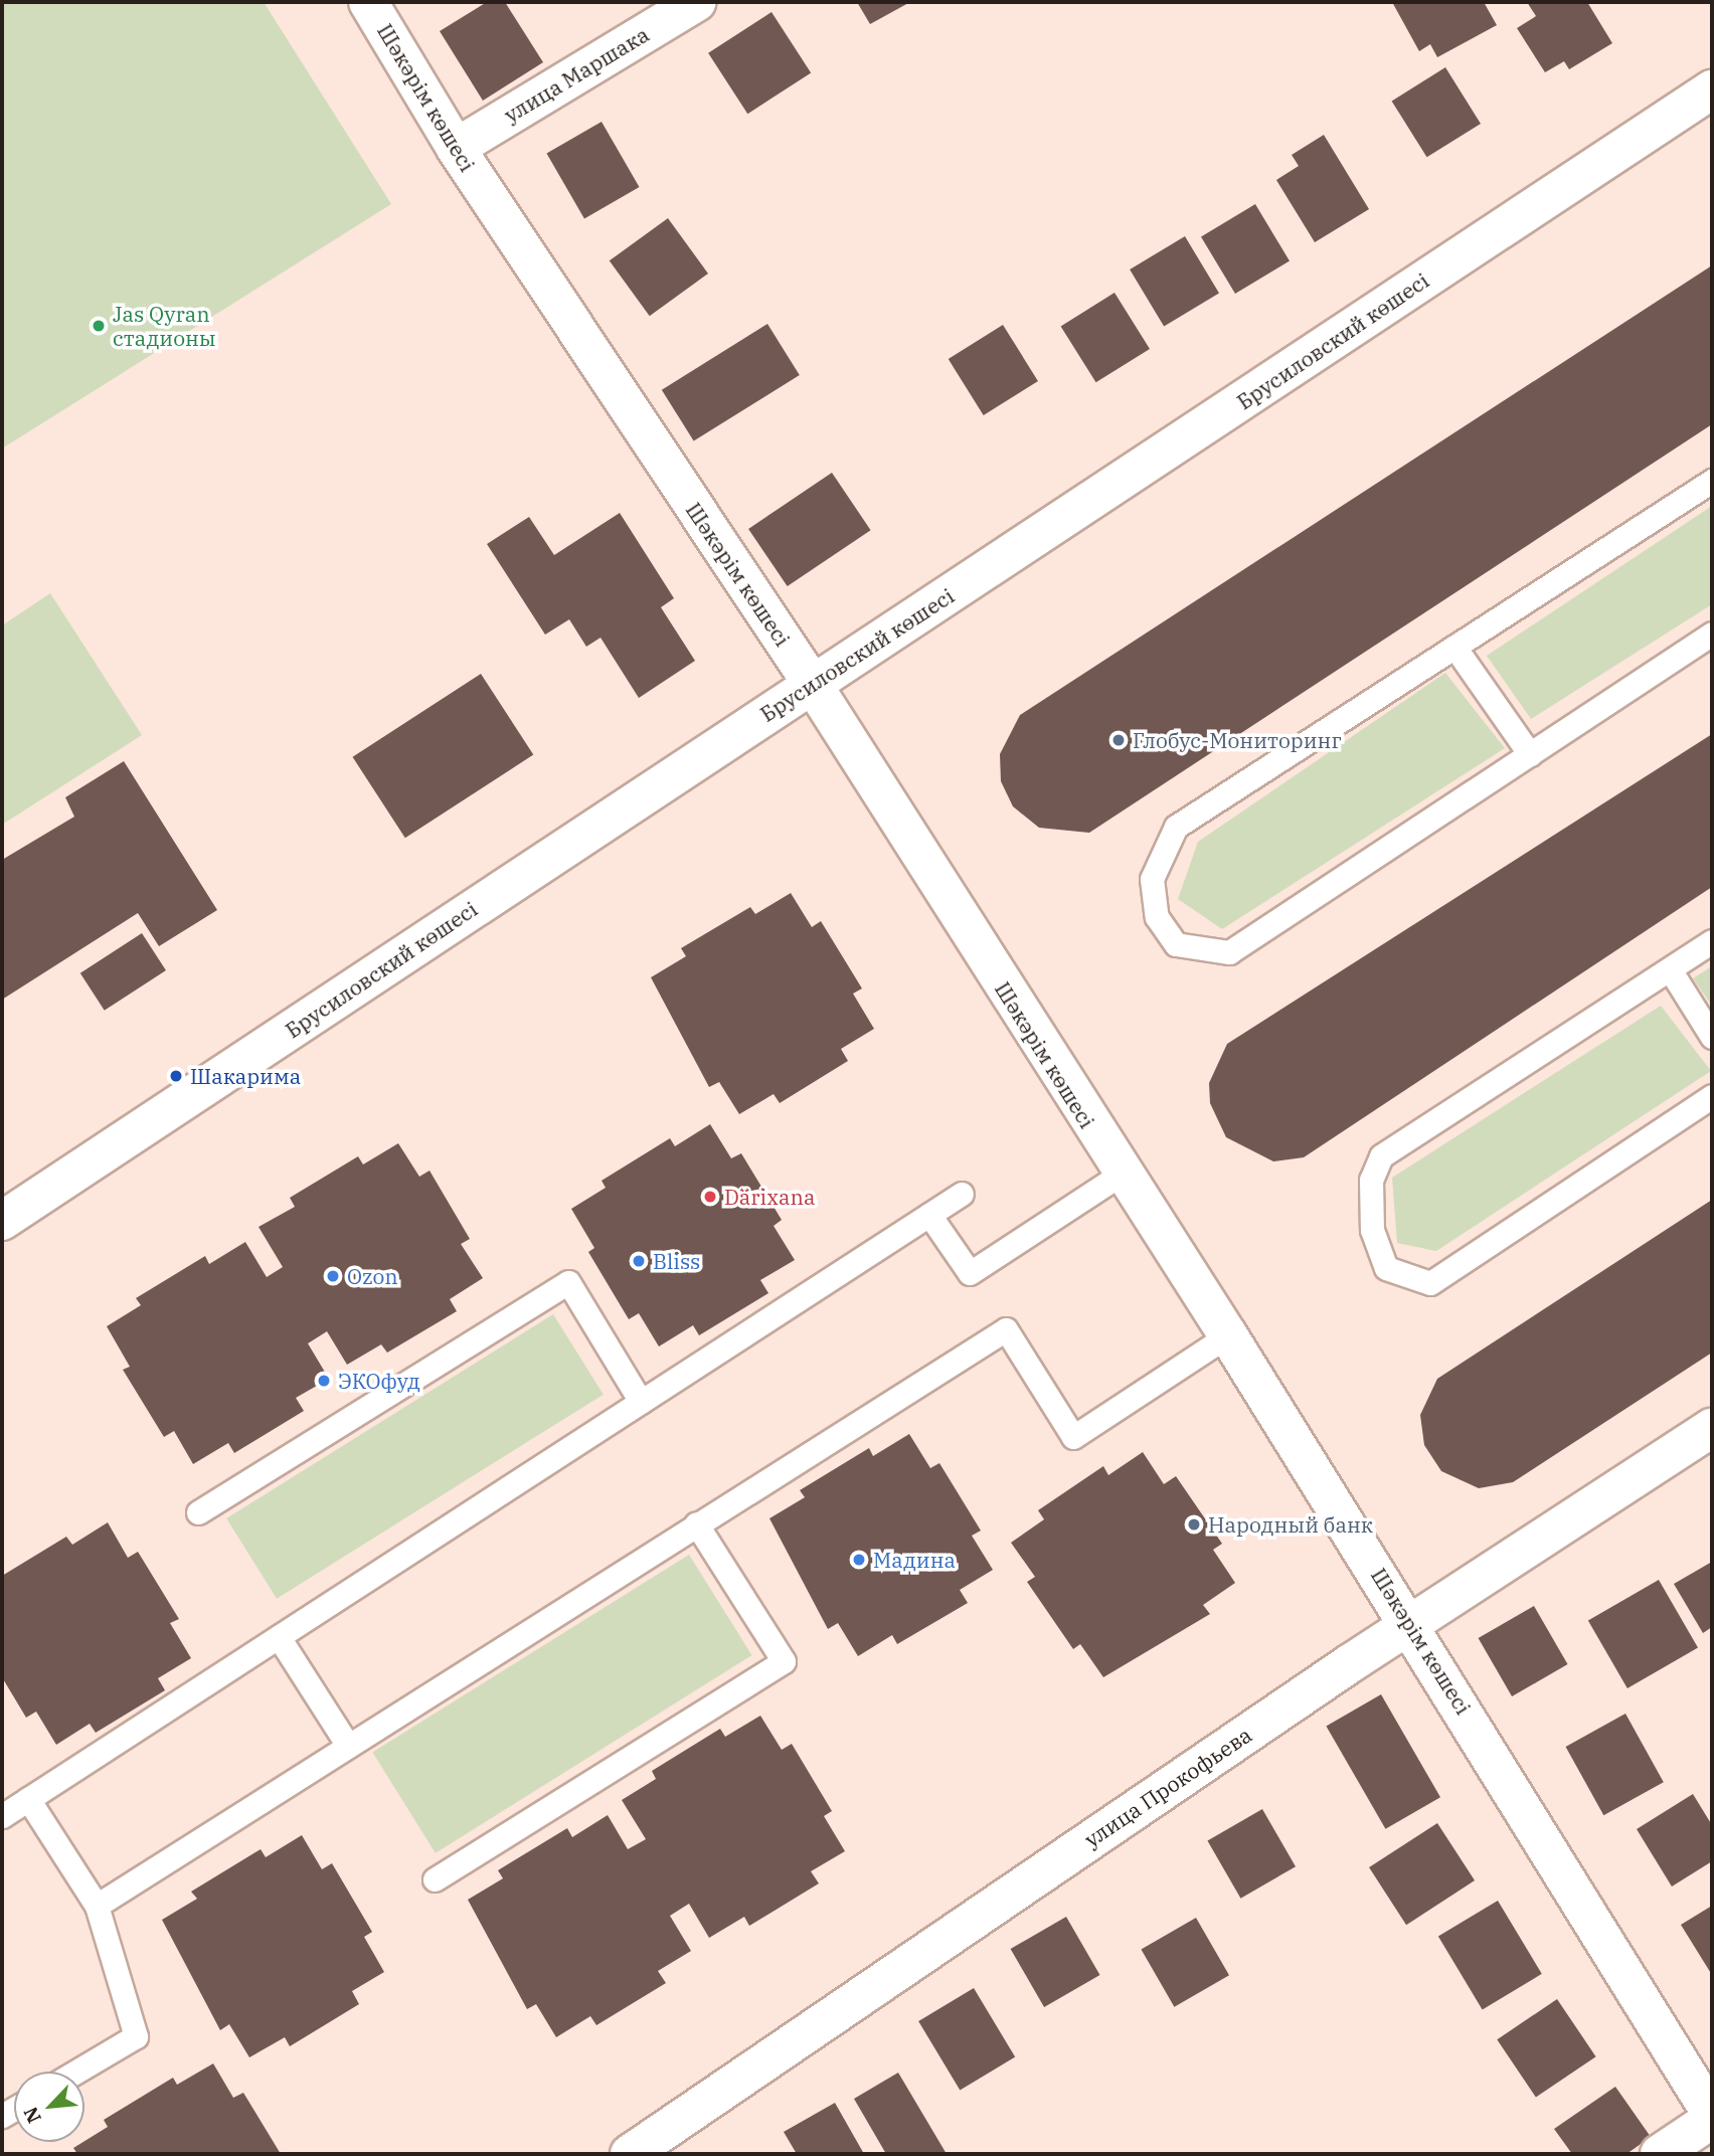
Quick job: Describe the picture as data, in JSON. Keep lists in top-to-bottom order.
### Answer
{
  "streets": {
    "street": [
      "улица Маршака",
      "Шәкәрім көшесі",
      "Брусиловский көшесі",
      "улица Прокофьева"
    ]
  },
  "crossings": [
    ["улица Маршака", "Шәкәрім көшесі"],
    ["Шәкәрім көшесі", "Брусиловский көшесі"],
    ["Шәкәрім көшесі", "улица Прокофьева"]
  ],
  "places": [
    "Jas Qyran стадионы",
    "Глобус-Мониторинг",
    "Шакарима",
    "Därixana",
    "Bliss",
    "Ozon",
    "ЭКОфуд",
    "Народный банк",
    "Мадина"
  ],
  "north": "bottom left"
}
